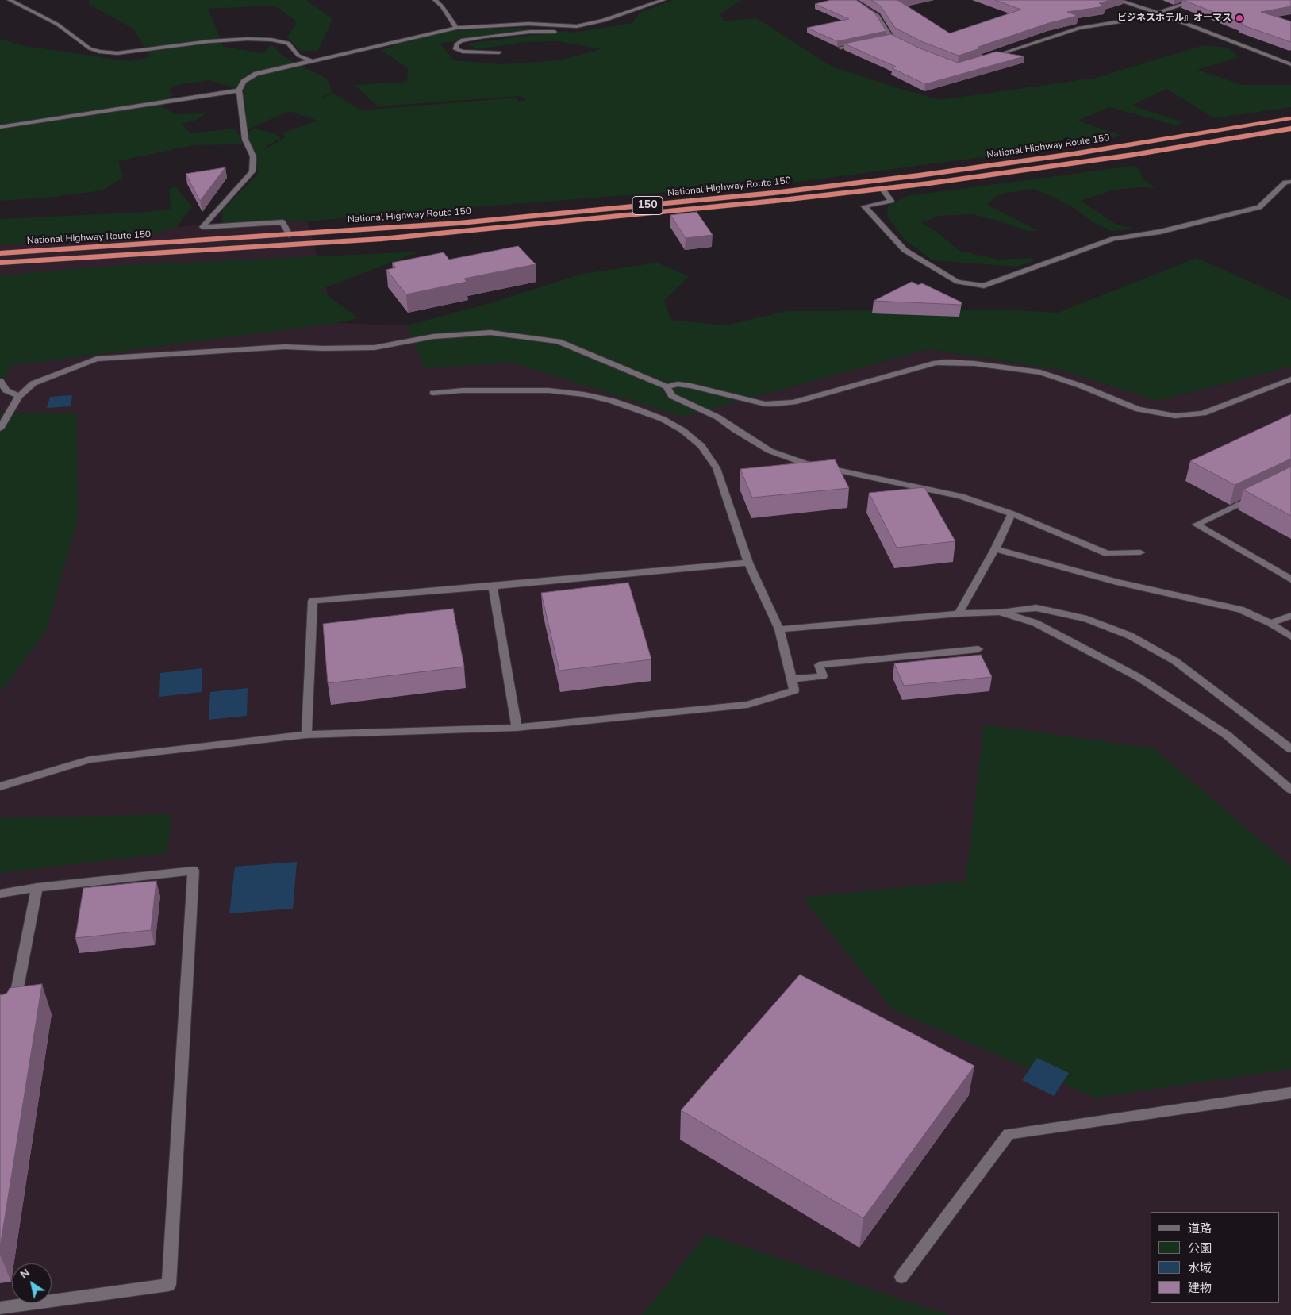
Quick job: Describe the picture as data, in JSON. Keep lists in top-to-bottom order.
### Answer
{
  "streets": {
    "highway": ["National Highway Route 150", "150"]
  },
  "places": ["ビジネスホテル』オーマス"],
  "legend": [
    "道路",
    "公園",
    "水域",
    "建物"
  ],
  "north": "top left"
}
